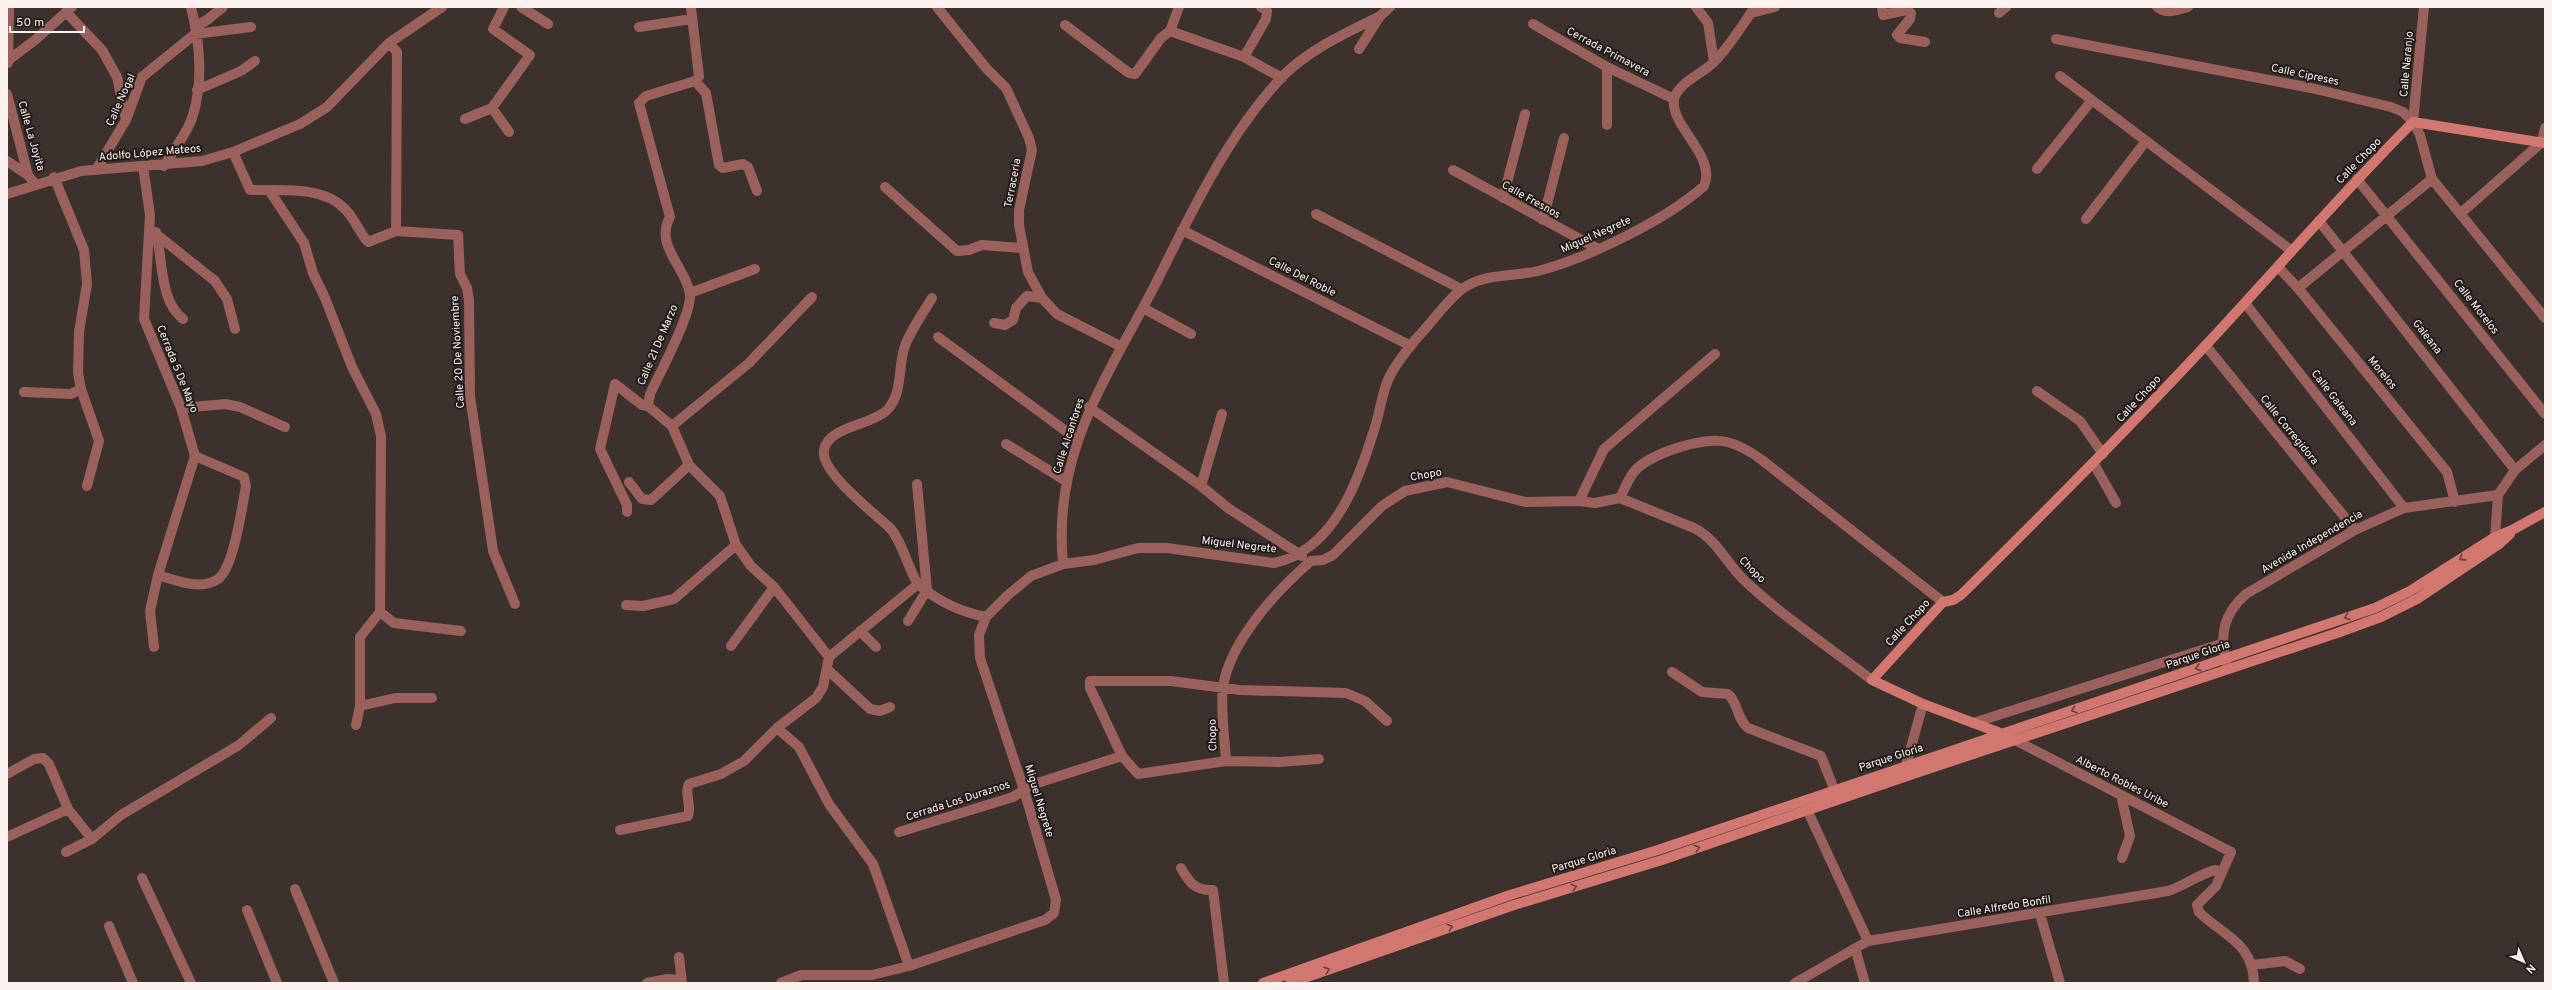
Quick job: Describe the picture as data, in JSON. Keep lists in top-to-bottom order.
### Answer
{
  "streets": {
    "main road": ["Calle Cipreses", "Calle Chopo", "Parque Gloria"],
    "street": [
      "Cerrada Primavera",
      "Calle Naranjo",
      "Calle Nogal",
      "Calle La Joyita",
      "Adolfo López Mateos",
      "Terraceria",
      "Calle Fresnos",
      "Miguel Negrete",
      "Calle Del Roble",
      "Calle Morelos",
      "Galeana",
      "Calle 21 De Marzo",
      "Calle 20 De Noviembre",
      "Cerrada 5 De Mayo",
      "Morelos",
      "Calle Galeana",
      "Calle Corregidora",
      "Calle Alcanfores",
      "Chopo",
      "Avenida Independencia",
      "Alberto Robles Uribe",
      "Cerrada Los Duraznos",
      "Calle Alfredo Bonfil"
    ]
  },
  "crossings": [
    ["Cerrada Primavera", "Miguel Negrete"],
    ["Calle Naranjo", "Calle Cipreses"],
    ["Calle Naranjo", "Calle Chopo"],
    ["Calle Cipreses", "Calle Chopo"],
    ["Calle Nogal", "Adolfo López Mateos"],
    ["Calle La Joyita", "Adolfo López Mateos"],
    ["Adolfo López Mateos", "Calle 20 De Noviembre"],
    ["Adolfo López Mateos", "Cerrada 5 De Mayo"],
    ["Calle Chopo", "Galeana"],
    ["Calle Chopo", "Morelos"],
    ["Calle Chopo", "Calle Galeana"],
    ["Calle Chopo", "Calle Corregidora"],
    ["Calle Chopo", "Chopo"],
    ["Terraceria", "Calle Alcanfores"],
    ["Calle Fresnos", "Miguel Negrete"],
    ["Miguel Negrete", "Calle Del Roble"],
    ["Miguel Negrete", "Calle Alcanfores"],
    ["Miguel Negrete", "Cerrada Los Duraznos"],
    ["Calle Del Roble", "Calle Alcanfores"],
    ["Morelos", "Avenida Independencia"],
    ["Calle Galeana", "Avenida Independencia"],
    ["Calle Corregidora", "Avenida Independencia"],
    ["Chopo", "Cerrada Los Duraznos"],
    ["Avenida Independencia", "Parque Gloria"],
    ["Parque Gloria", "Alberto Robles Uribe"],
    ["Alberto Robles Uribe", "Calle Alfredo Bonfil"]
  ],
  "scale_bar": "50 m",
  "north": "bottom right"
}
